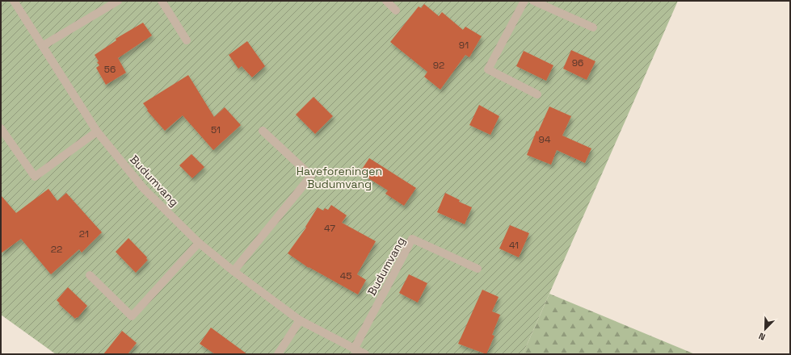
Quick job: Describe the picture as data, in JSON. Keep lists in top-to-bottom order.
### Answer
{
  "streets": {
    "street": ["Budumvang"]
  },
  "parks": ["Haveforeningen Budumvang"],
  "house_numbers": [
    "91",
    "96",
    "92",
    "56",
    "51",
    "94",
    "47",
    "21",
    "41",
    "22",
    "45"
  ],
  "north": "bottom left"
}
